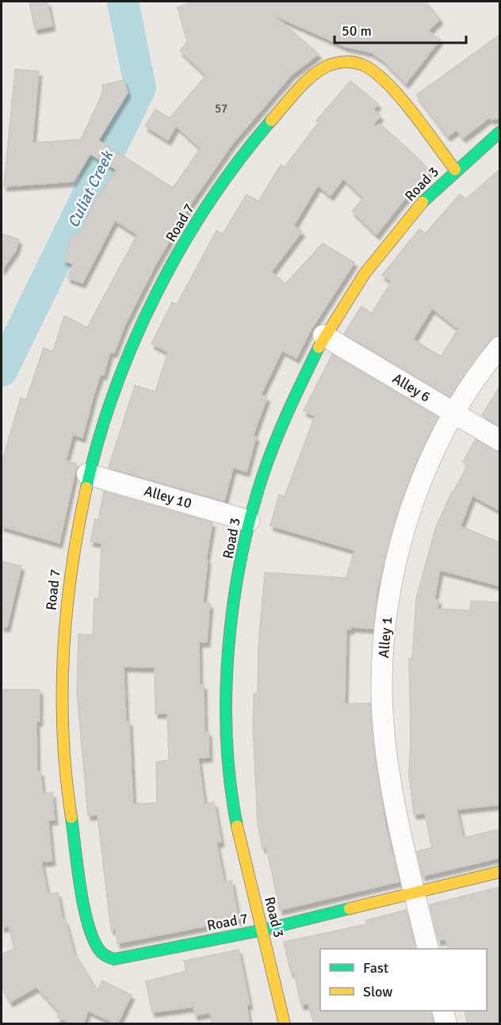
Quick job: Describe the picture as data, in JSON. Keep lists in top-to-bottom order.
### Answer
{
  "streets": {
    "street": [
      "Road 3",
      "Road 7",
      "Alley 6",
      "Alley 10",
      "Alley 1"
    ]
  },
  "crossings": [
    ["Road 3", "Road 7"],
    ["Road 3", "Alley 6"],
    ["Road 3", "Alley 10"],
    ["Road 7", "Alley 10"],
    ["Road 7", "Alley 1"],
    ["Alley 6", "Alley 1"]
  ],
  "water": ["Culiat Creek"],
  "house_numbers": ["57"],
  "legend": ["Fast", "Slow"],
  "scale_bar": "50 m"
}
